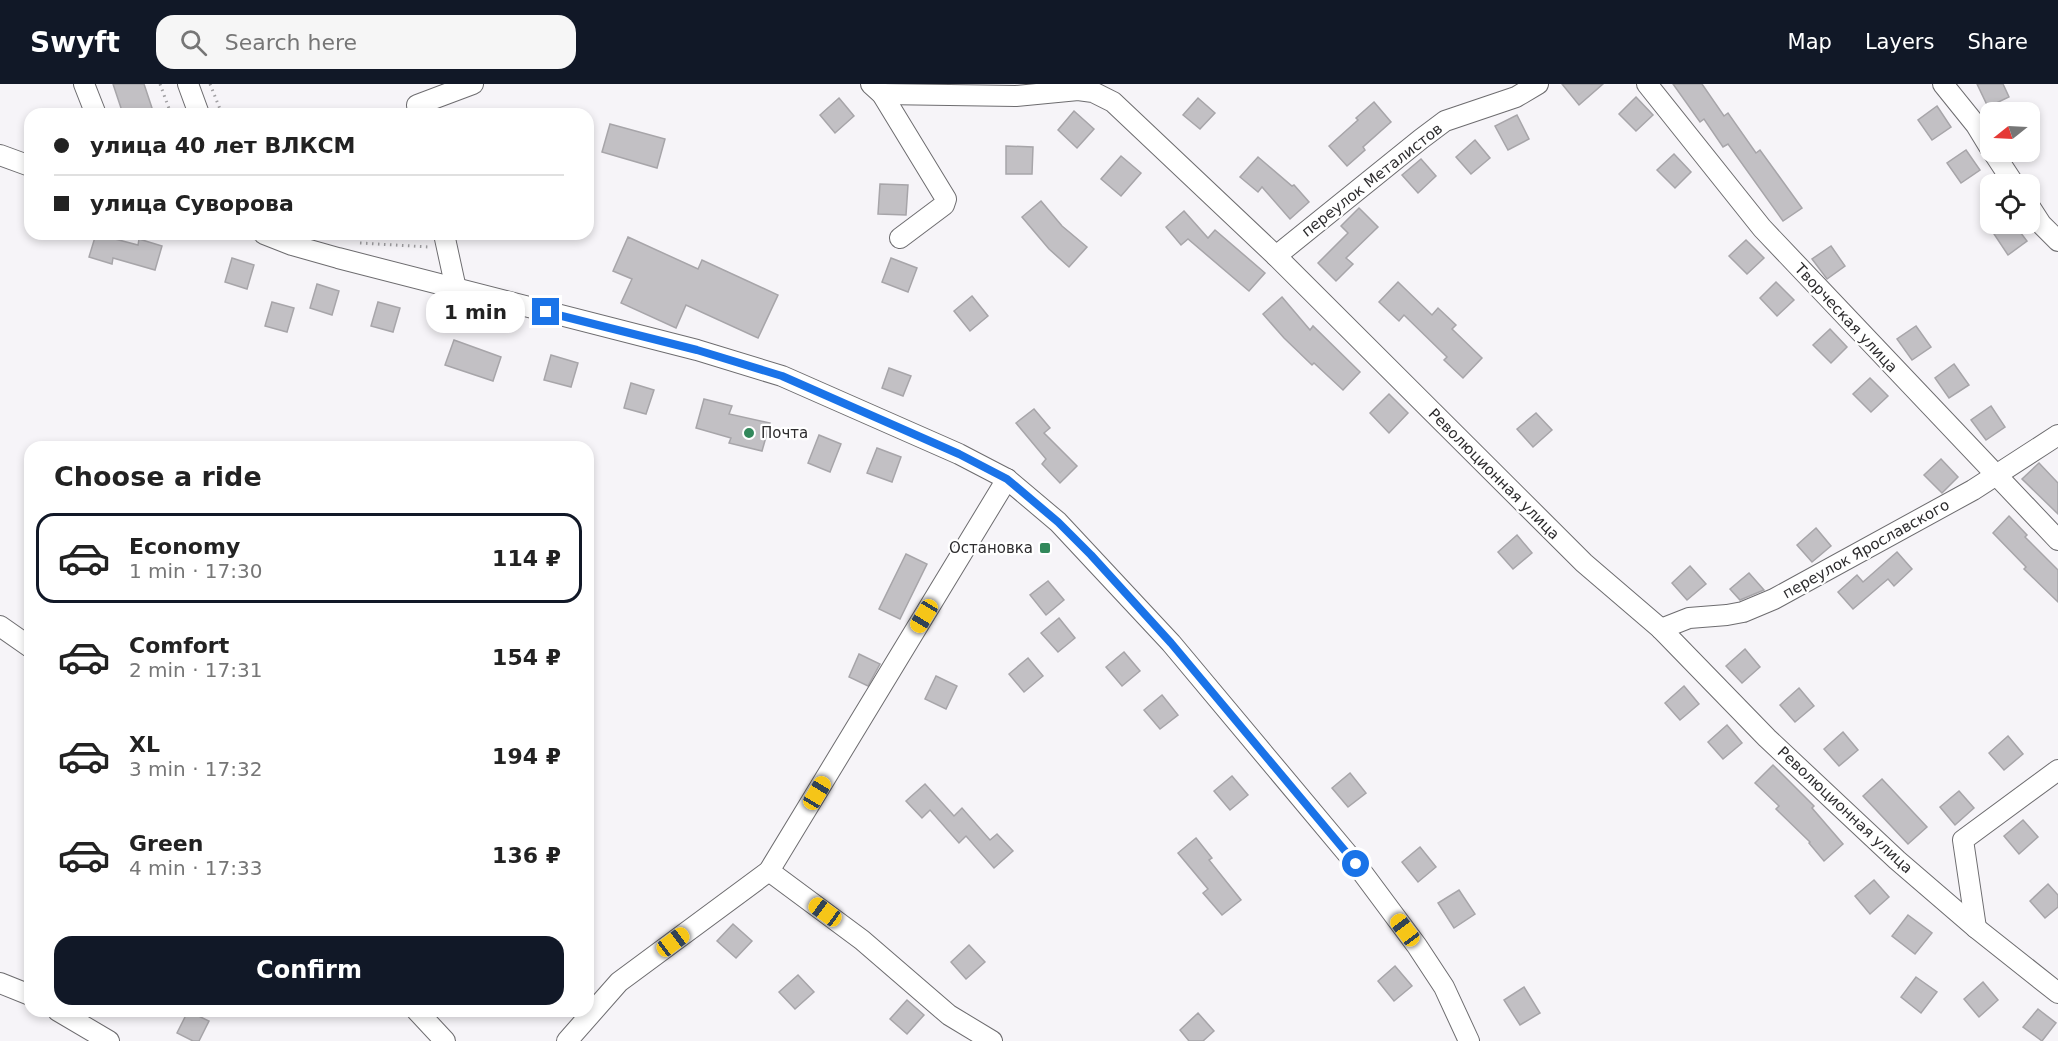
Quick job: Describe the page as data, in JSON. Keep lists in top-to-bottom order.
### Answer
{
  "streets": {
    "street": [
      "переулок Металистов",
      "Творческая улица",
      "Революционная улица",
      "переулок Ярославского"
    ]
  },
  "crossings": [
    ["переулок Металистов", "Революционная улица"],
    ["Творческая улица", "переулок Ярославского"],
    ["Революционная улица", "переулок Ярославского"]
  ],
  "places": {
    "other": ["Почта"],
    "transit": ["Остановка"]
  },
  "north": "left",
  "page": {
    "header": "Swyft",
    "search": "Search here",
    "nav": ["Map", "Layers", "Share"],
    "banner": ["улица 40 лет ВЛКСМ", "улица Суворова"],
    "bubble": "1 min",
    "heading": "Choose a ride",
    "list": [
      {
        "name": "Economy",
        "note": "1 min · 17:30",
        "value": "114 ₽"
      },
      {
        "name": "Comfort",
        "note": "2 min · 17:31",
        "value": "154 ₽"
      },
      {
        "name": "XL",
        "note": "3 min · 17:32",
        "value": "194 ₽"
      },
      {
        "name": "Green",
        "note": "4 min · 17:33",
        "value": "136 ₽"
      }
    ],
    "buttons": "Confirm"
  }
}
